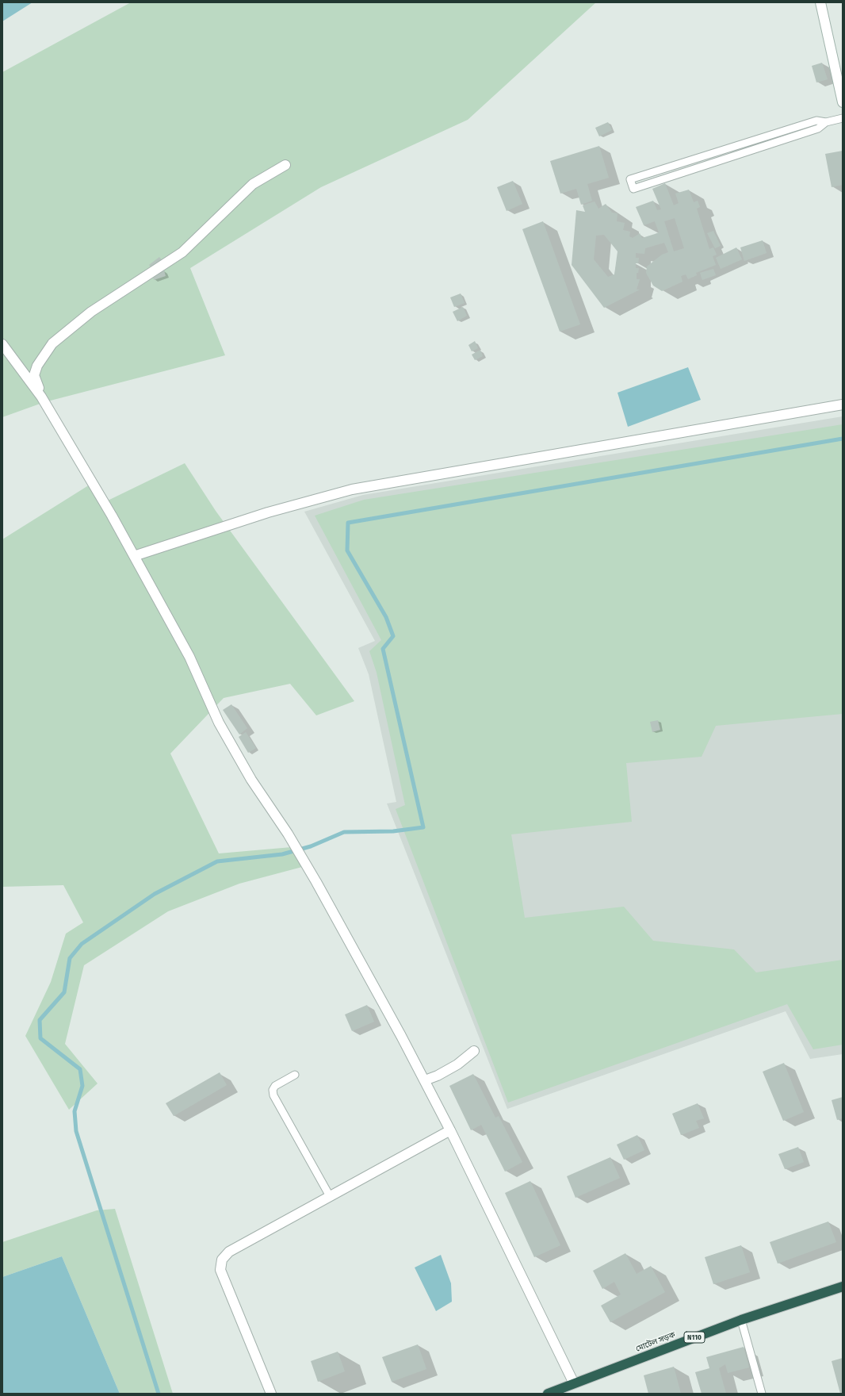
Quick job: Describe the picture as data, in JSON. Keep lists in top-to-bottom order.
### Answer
{
  "streets": {
    "highway": ["N110", "মোটেল সড়ক"]
  }
}
